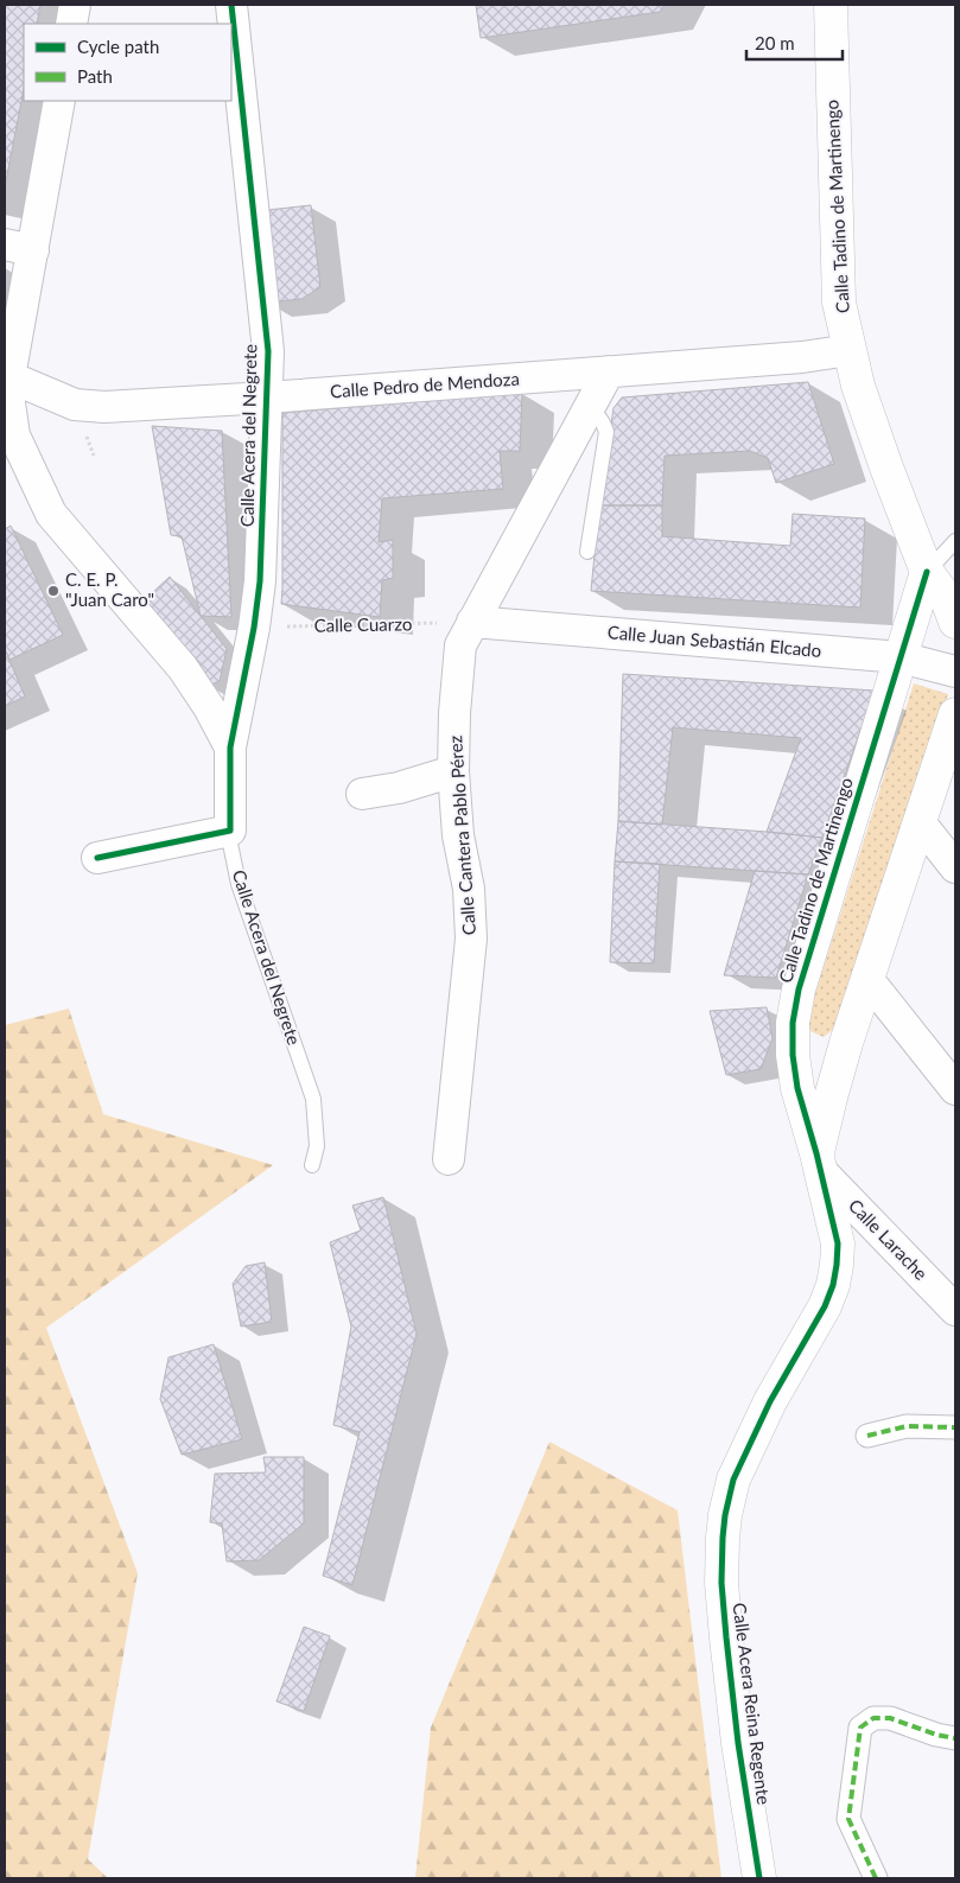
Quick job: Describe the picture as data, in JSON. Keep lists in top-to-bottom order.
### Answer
{
  "streets": {
    "street": [
      "Calle Tadino de Martinengo",
      "Calle Pedro de Mendoza",
      "Calle Acera del Negrete",
      "Calle Juan Sebastián Elcado",
      "Calle Cantera Pablo Pérez",
      "Calle Larache",
      "Calle Acera Reina Regente"
    ],
    "path": ["Calle Cuarzo"]
  },
  "crossings": [
    ["Calle Tadino de Martinengo", "Calle Pedro de Mendoza"],
    ["Calle Tadino de Martinengo", "Calle Juan Sebastián Elcado"],
    ["Calle Tadino de Martinengo", "Calle Larache"],
    ["Calle Tadino de Martinengo", "Calle Acera Reina Regente"],
    ["Calle Pedro de Mendoza", "Calle Acera del Negrete"],
    ["Calle Pedro de Mendoza", "Calle Cantera Pablo Pérez"],
    ["Calle Acera del Negrete", "Calle Cuarzo"],
    ["Calle Cuarzo", "Calle Juan Sebastián Elcado"],
    ["Calle Cuarzo", "Calle Cantera Pablo Pérez"],
    ["Calle Juan Sebastián Elcado", "Calle Cantera Pablo Pérez"]
  ],
  "places": ["C. E. P. \"Juan Caro\""],
  "legend": ["Cycle path", "Path"],
  "scale_bar": "20 m"
}
